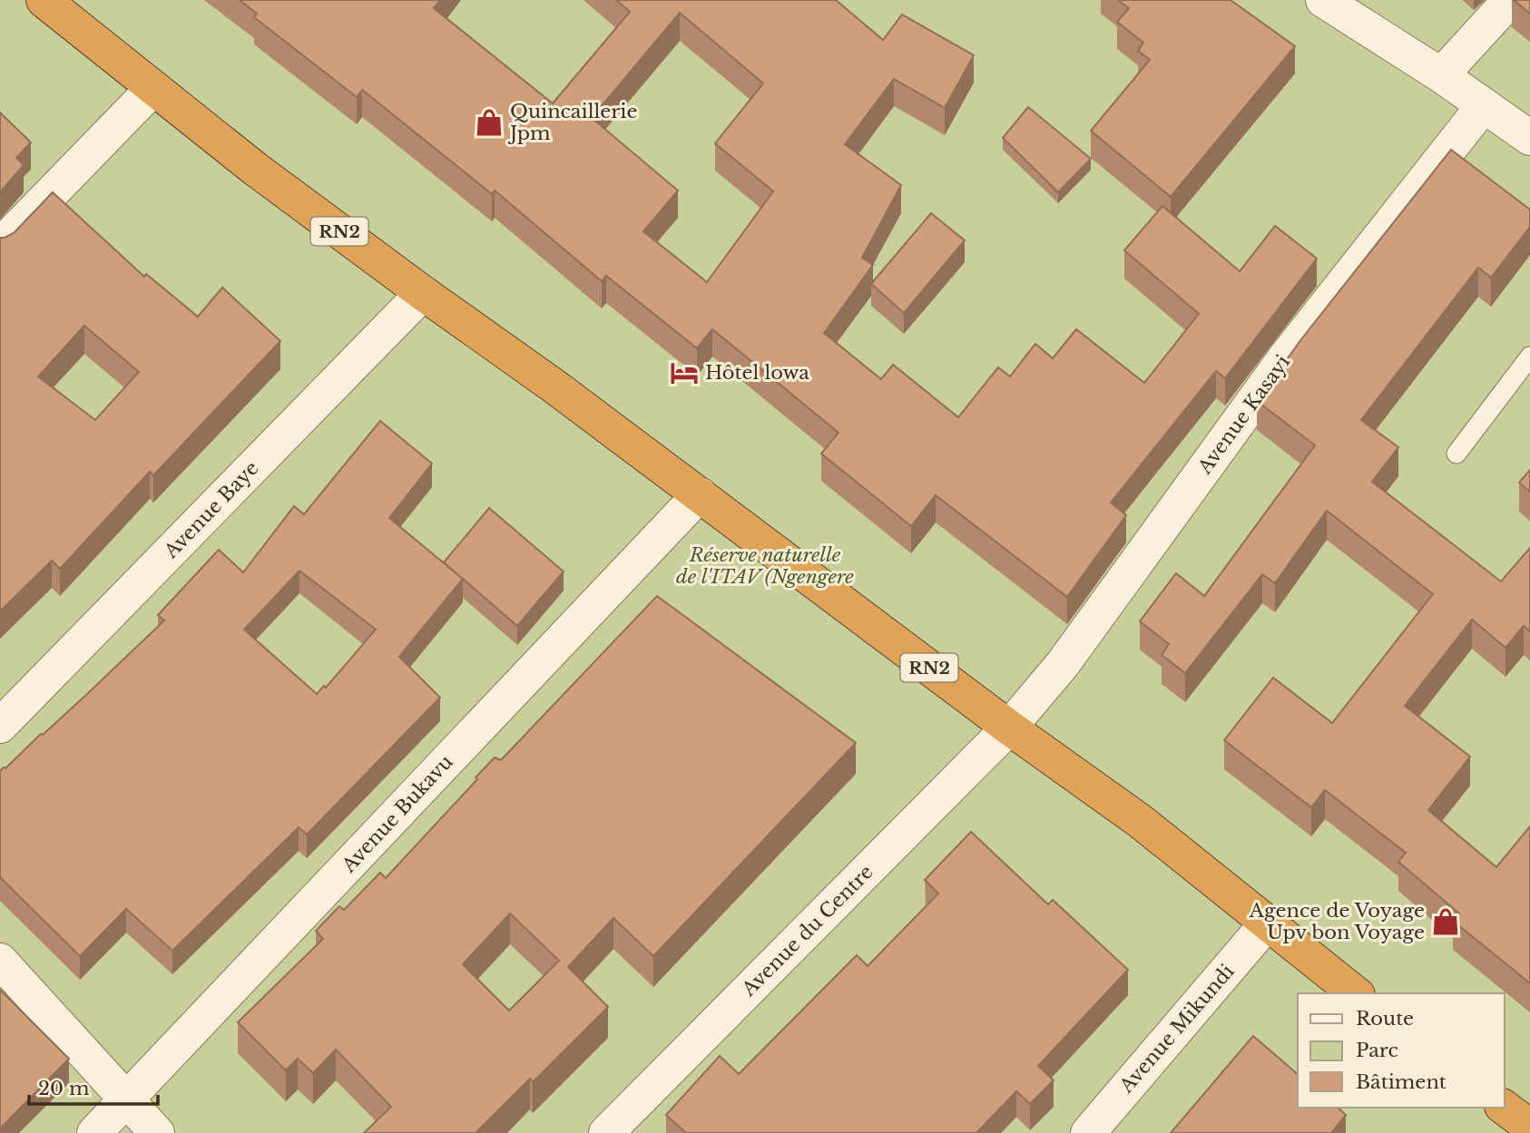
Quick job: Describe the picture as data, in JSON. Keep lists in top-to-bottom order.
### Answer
{
  "streets": {
    "highway": ["RN2"],
    "street": [
      "Avenue Kasayi",
      "Avenue Baye",
      "Avenue Bukavu",
      "Avenue du Centre",
      "Avenue Mikundi"
    ]
  },
  "crossings": [
    ["RN2", "Avenue Kasayi"],
    ["RN2", "Avenue Baye"],
    ["RN2", "Avenue Bukavu"],
    ["RN2", "Avenue du Centre"],
    ["RN2", "Avenue Mikundi"],
    ["Avenue Kasayi", "Avenue du Centre"]
  ],
  "parks": ["Réserve naturelle de l'ITAV (Ngengere"],
  "places": {
    "shop": ["Quincaillerie Jpm", "Agence de Voyage Upv bon Voyage"],
    "hotel": ["Hôtel lowa"]
  },
  "legend": ["Route", "Parc", "Bâtiment"],
  "scale_bar": "20 m"
}
